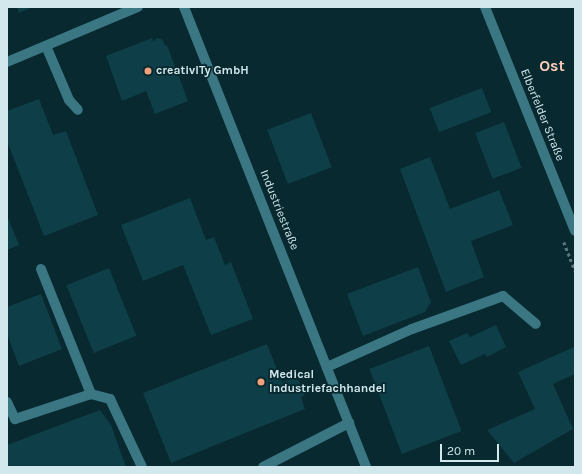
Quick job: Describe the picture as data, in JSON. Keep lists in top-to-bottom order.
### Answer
{
  "streets": {
    "street": ["Elberfelder Straße", "Industriestraße"]
  },
  "districts": ["Ost"],
  "places": ["creativITy GmbH", "Medical Industriefachhandel"],
  "scale_bar": "20 m"
}
